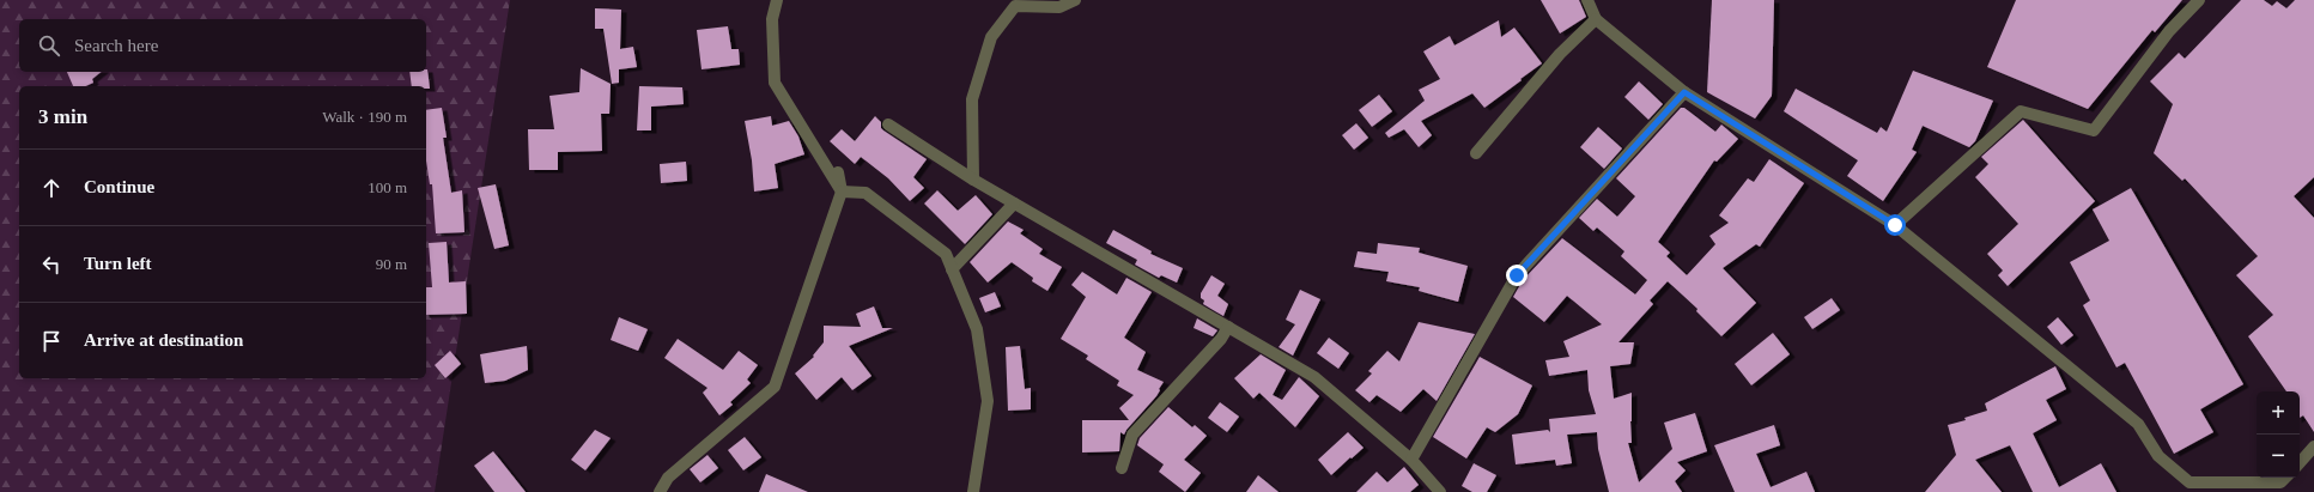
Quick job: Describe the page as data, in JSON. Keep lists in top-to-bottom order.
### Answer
{
  "page": {
    "search": "Search here",
    "heading": ["3 min", "Walk · 190 m"],
    "list": [
      ["Continue", "100 m"],
      ["Turn left", "90 m"],
      "Arrive at destination"
    ],
    "map_buttons": ["+", "−"]
  }
}
